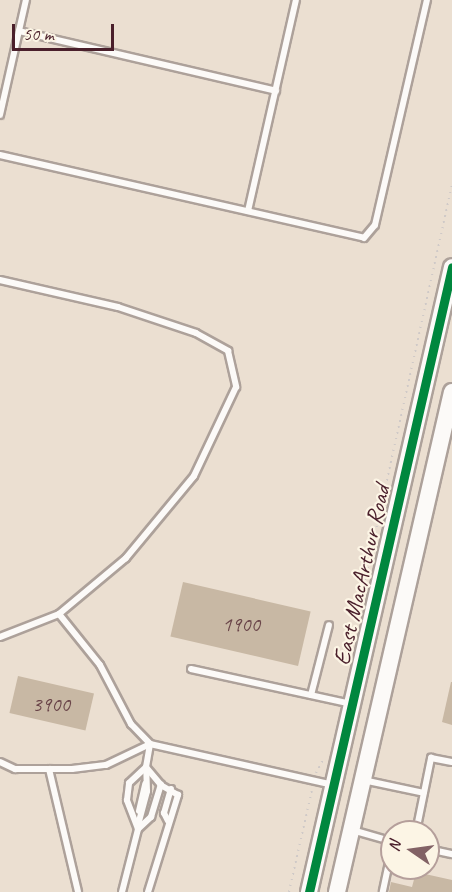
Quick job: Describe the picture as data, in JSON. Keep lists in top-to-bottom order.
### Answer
{
  "streets": {
    "street": ["East MacArthur Road"]
  },
  "house_numbers": ["1900", "3900"],
  "scale_bar": "50 m",
  "north": "left"
}
